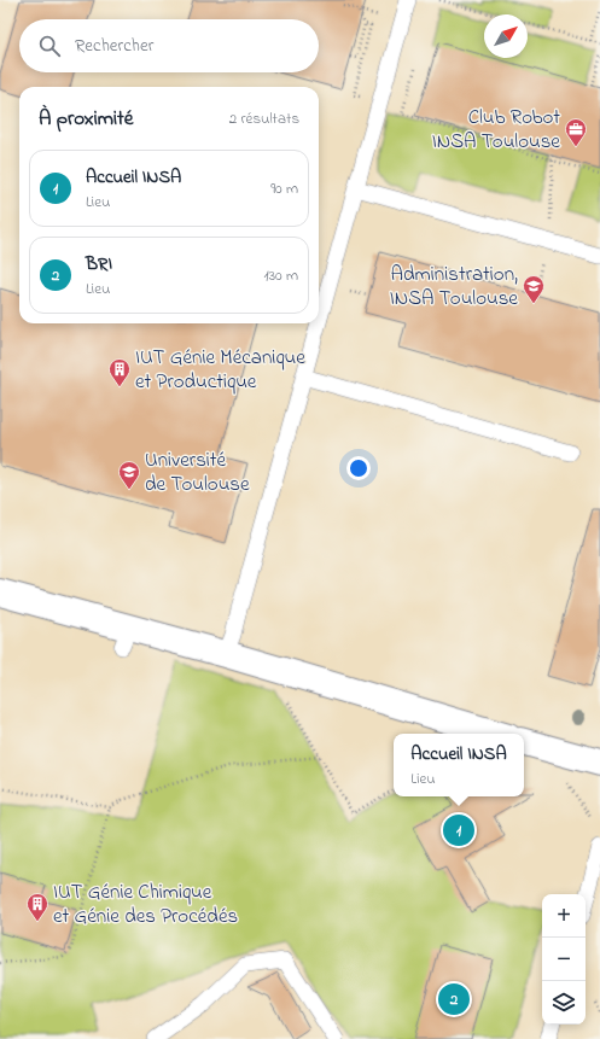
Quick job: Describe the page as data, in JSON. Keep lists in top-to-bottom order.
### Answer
{
  "places": {
    "office": ["Club Robot INSA Toulouse"],
    "school or university": ["Administration, INSA Toulouse", "Université de Toulouse"],
    "building": ["IUT Génie Mécanique et Productique", "IUT Génie Chimique et Génie des Procédés"]
  },
  "north": "top right",
  "page": {
    "search": "Rechercher",
    "heading": ["À proximité", "2 résultats"],
    "list": [
      {
        "mark": "1",
        "name": "Accueil INSA",
        "note": "Lieu",
        "value": "90 m"
      },
      {
        "mark": "2",
        "name": "BRI",
        "note": "Lieu",
        "value": "130 m"
      }
    ],
    "popup": ["Accueil INSA", "Lieu"],
    "pins": ["1", "2"],
    "map_buttons": ["+", "−"]
  }
}
